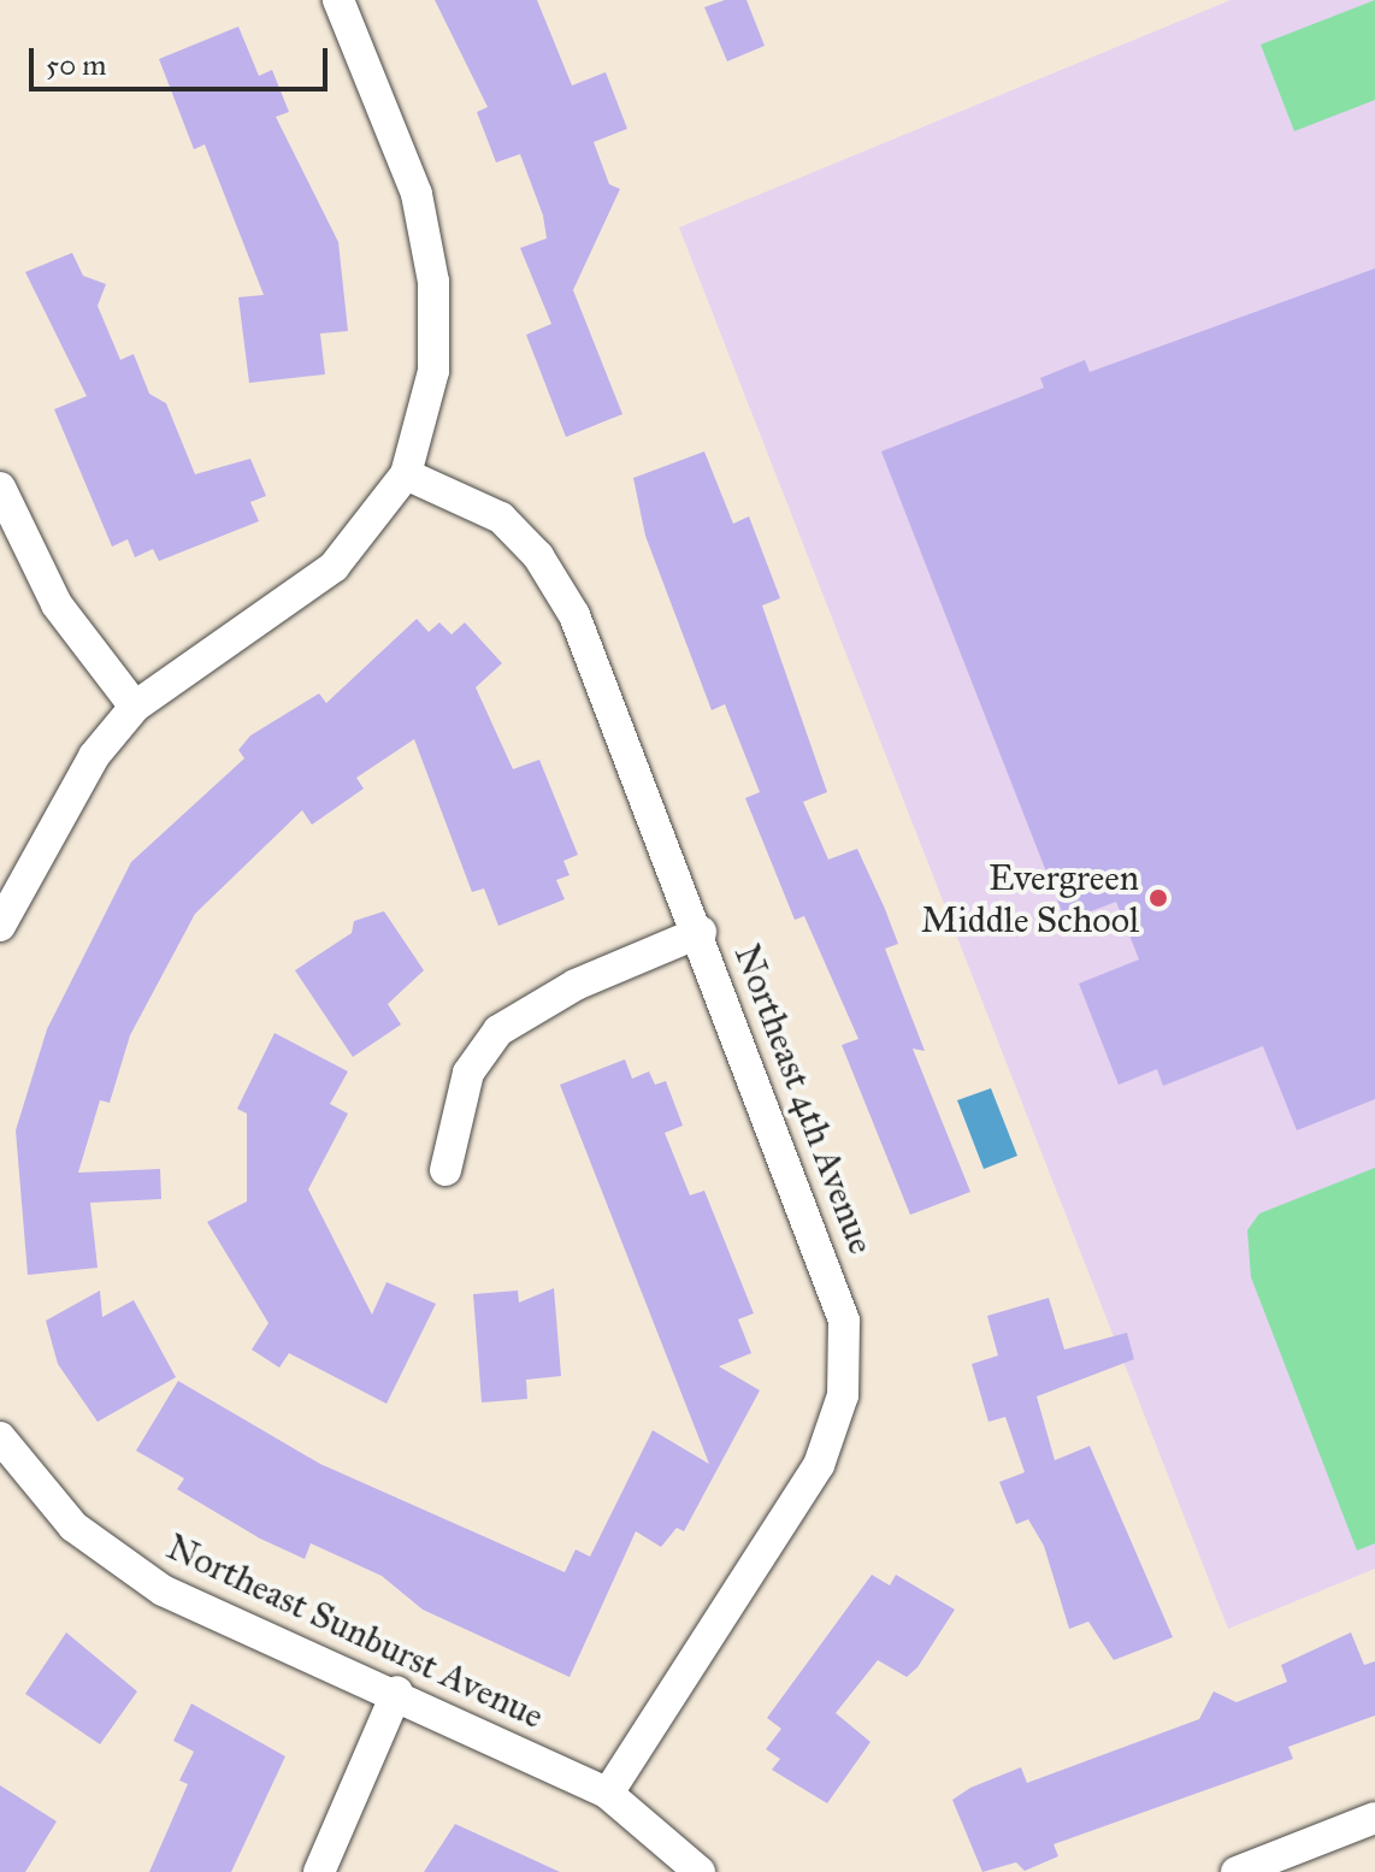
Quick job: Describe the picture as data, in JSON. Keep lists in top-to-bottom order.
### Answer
{
  "streets": {
    "street": ["Northeast 4th Avenue", "Northeast Sunburst Avenue"]
  },
  "crossings": [
    ["Northeast 4th Avenue", "Northeast Sunburst Avenue"]
  ],
  "places": ["Evergreen Middle School"],
  "scale_bar": "50 m"
}
